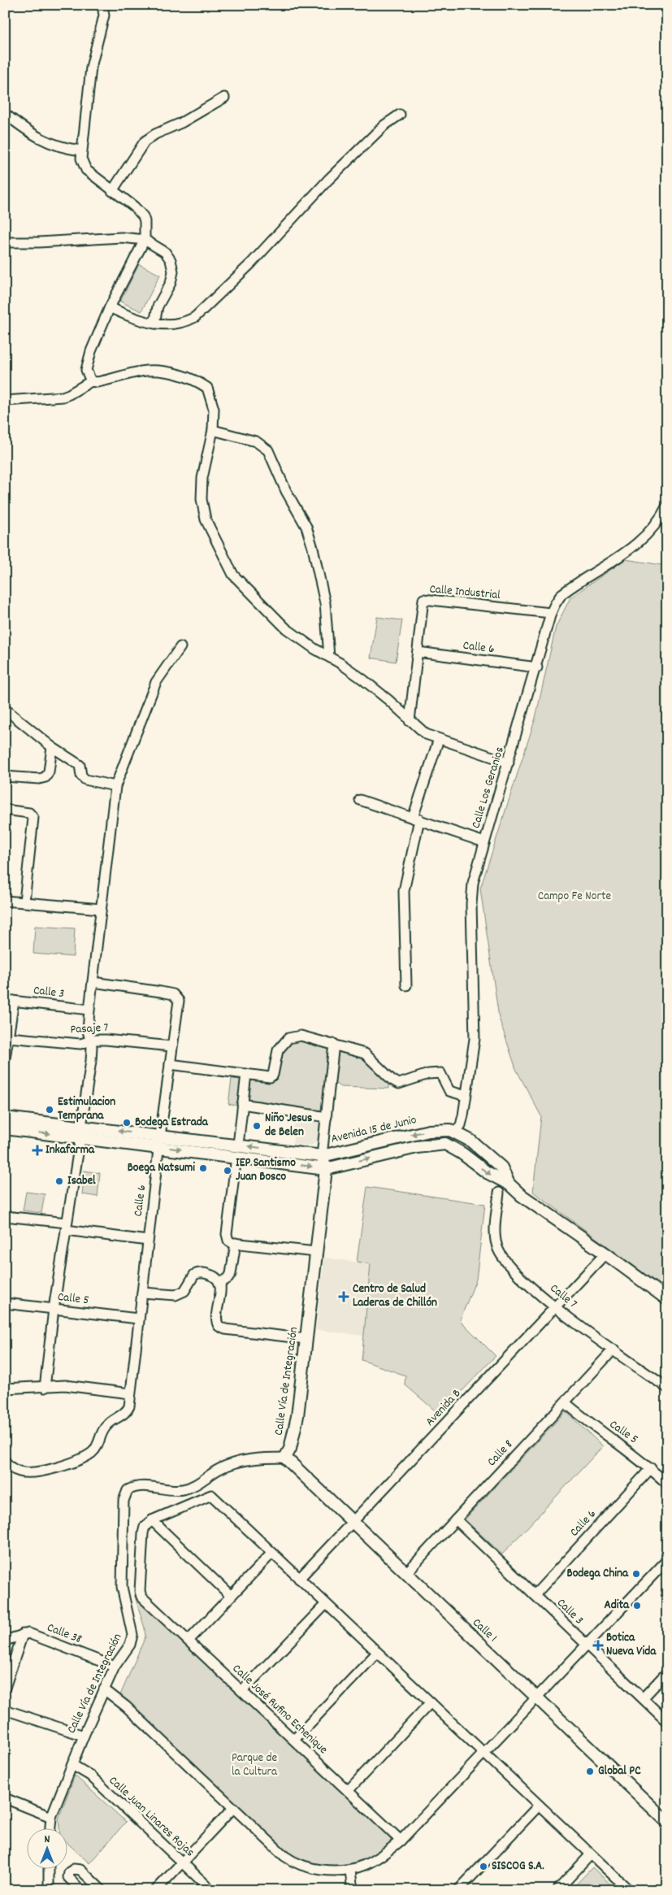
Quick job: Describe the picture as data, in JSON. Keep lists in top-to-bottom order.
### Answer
{
  "streets": {
    "street": [
      "Calle Industrial",
      "Calle 6",
      "Calle Los Geranios",
      "Calle 3",
      "Pasaje 7",
      "Avenida 15 de Junio",
      "Calle 7",
      "Calle 5",
      "Calle Vía de Integración",
      "Avenida B",
      "Calle 8",
      "Calle 1",
      "Calle 38",
      "Calle José Rufino Echenique",
      "Calle Juan Linares Rojas"
    ]
  },
  "crossings": [
    ["Calle Industrial", "Calle 6"],
    ["Calle Industrial", "Calle Los Geranios"],
    ["Calle 6", "Calle Los Geranios"],
    ["Calle 6", "Calle 3"],
    ["Calle 6", "Pasaje 7"],
    ["Calle 6", "Avenida 15 de Junio"],
    ["Calle 6", "Calle 5"],
    ["Calle Los Geranios", "Avenida 15 de Junio"],
    ["Calle 3", "Calle 8"],
    ["Avenida 15 de Junio", "Calle Vía de Integración"],
    ["Avenida 15 de Junio", "Avenida B"],
    ["Calle 7", "Avenida B"],
    ["Calle 7", "Calle 8"],
    ["Calle 5", "Calle 8"],
    ["Calle Vía de Integración", "Calle 1"],
    ["Calle Vía de Integración", "Calle 38"],
    ["Calle Vía de Integración", "Calle Juan Linares Rojas"],
    ["Avenida B", "Calle 1"],
    ["Calle 8", "Calle 1"]
  ],
  "parks": ["Campo Fe Norte", "Parque de la Cultura"],
  "places": {
    "other": [
      "Estimulacion Temprana",
      "Bodega Estrada",
      "Niño Jesus de Belen",
      "Boega Natsumi",
      "IEP Santismo Juan Bosco",
      "Isabel",
      "Bodega China",
      "Adita",
      "Global PC",
      "SISCOG S.A."
    ],
    "health": ["Inkafarma", "Centro de Salud Laderas de Chillón", "Botica Nueva Vida"]
  },
  "north": "top"
}
